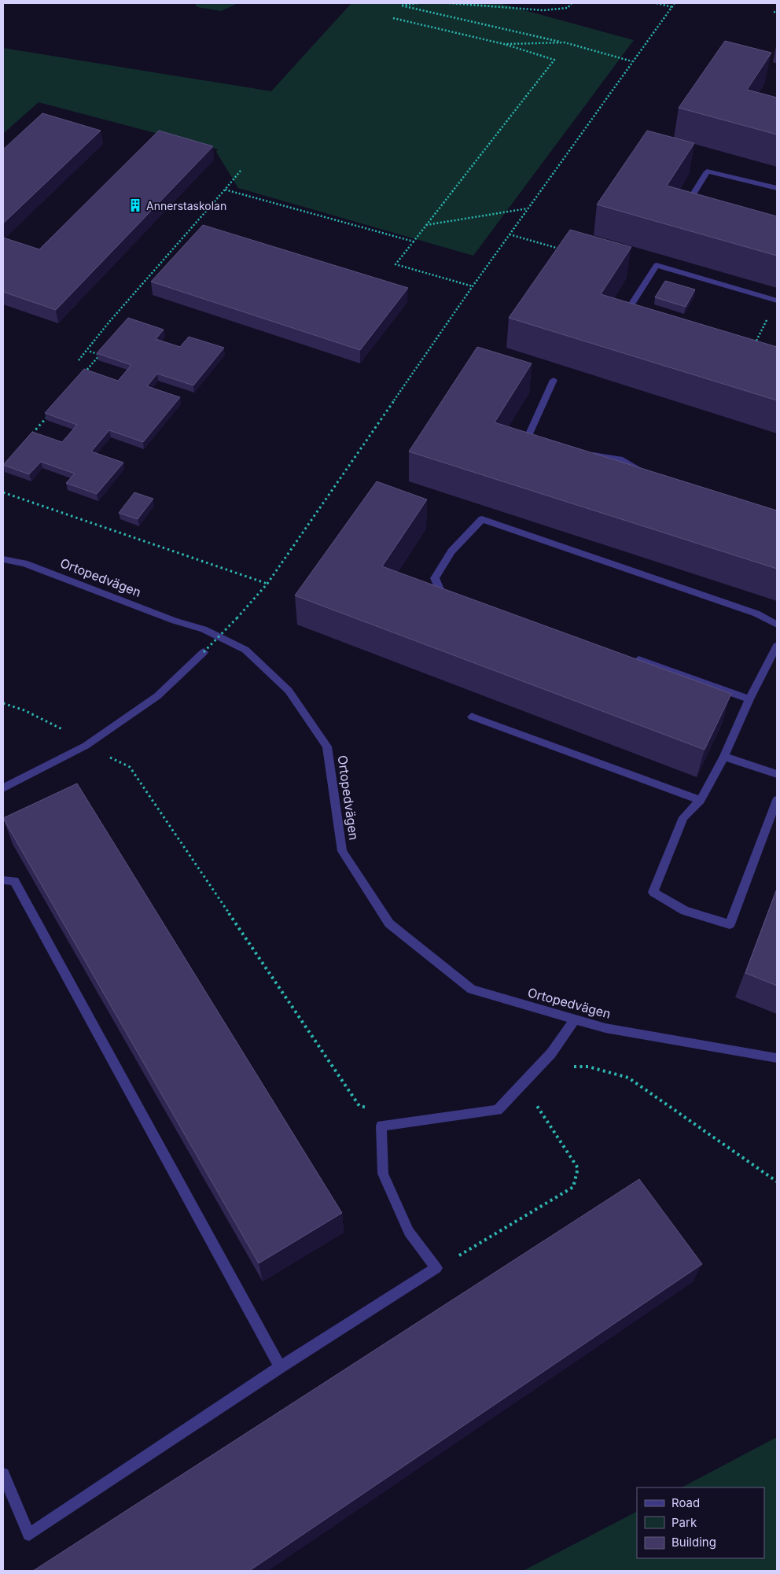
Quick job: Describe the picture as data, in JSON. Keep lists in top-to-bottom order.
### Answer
{
  "streets": {
    "street": ["Ortopedvägen"]
  },
  "places": {
    "building": ["Annerstaskolan"]
  },
  "legend": ["Road", "Park", "Building"]
}
